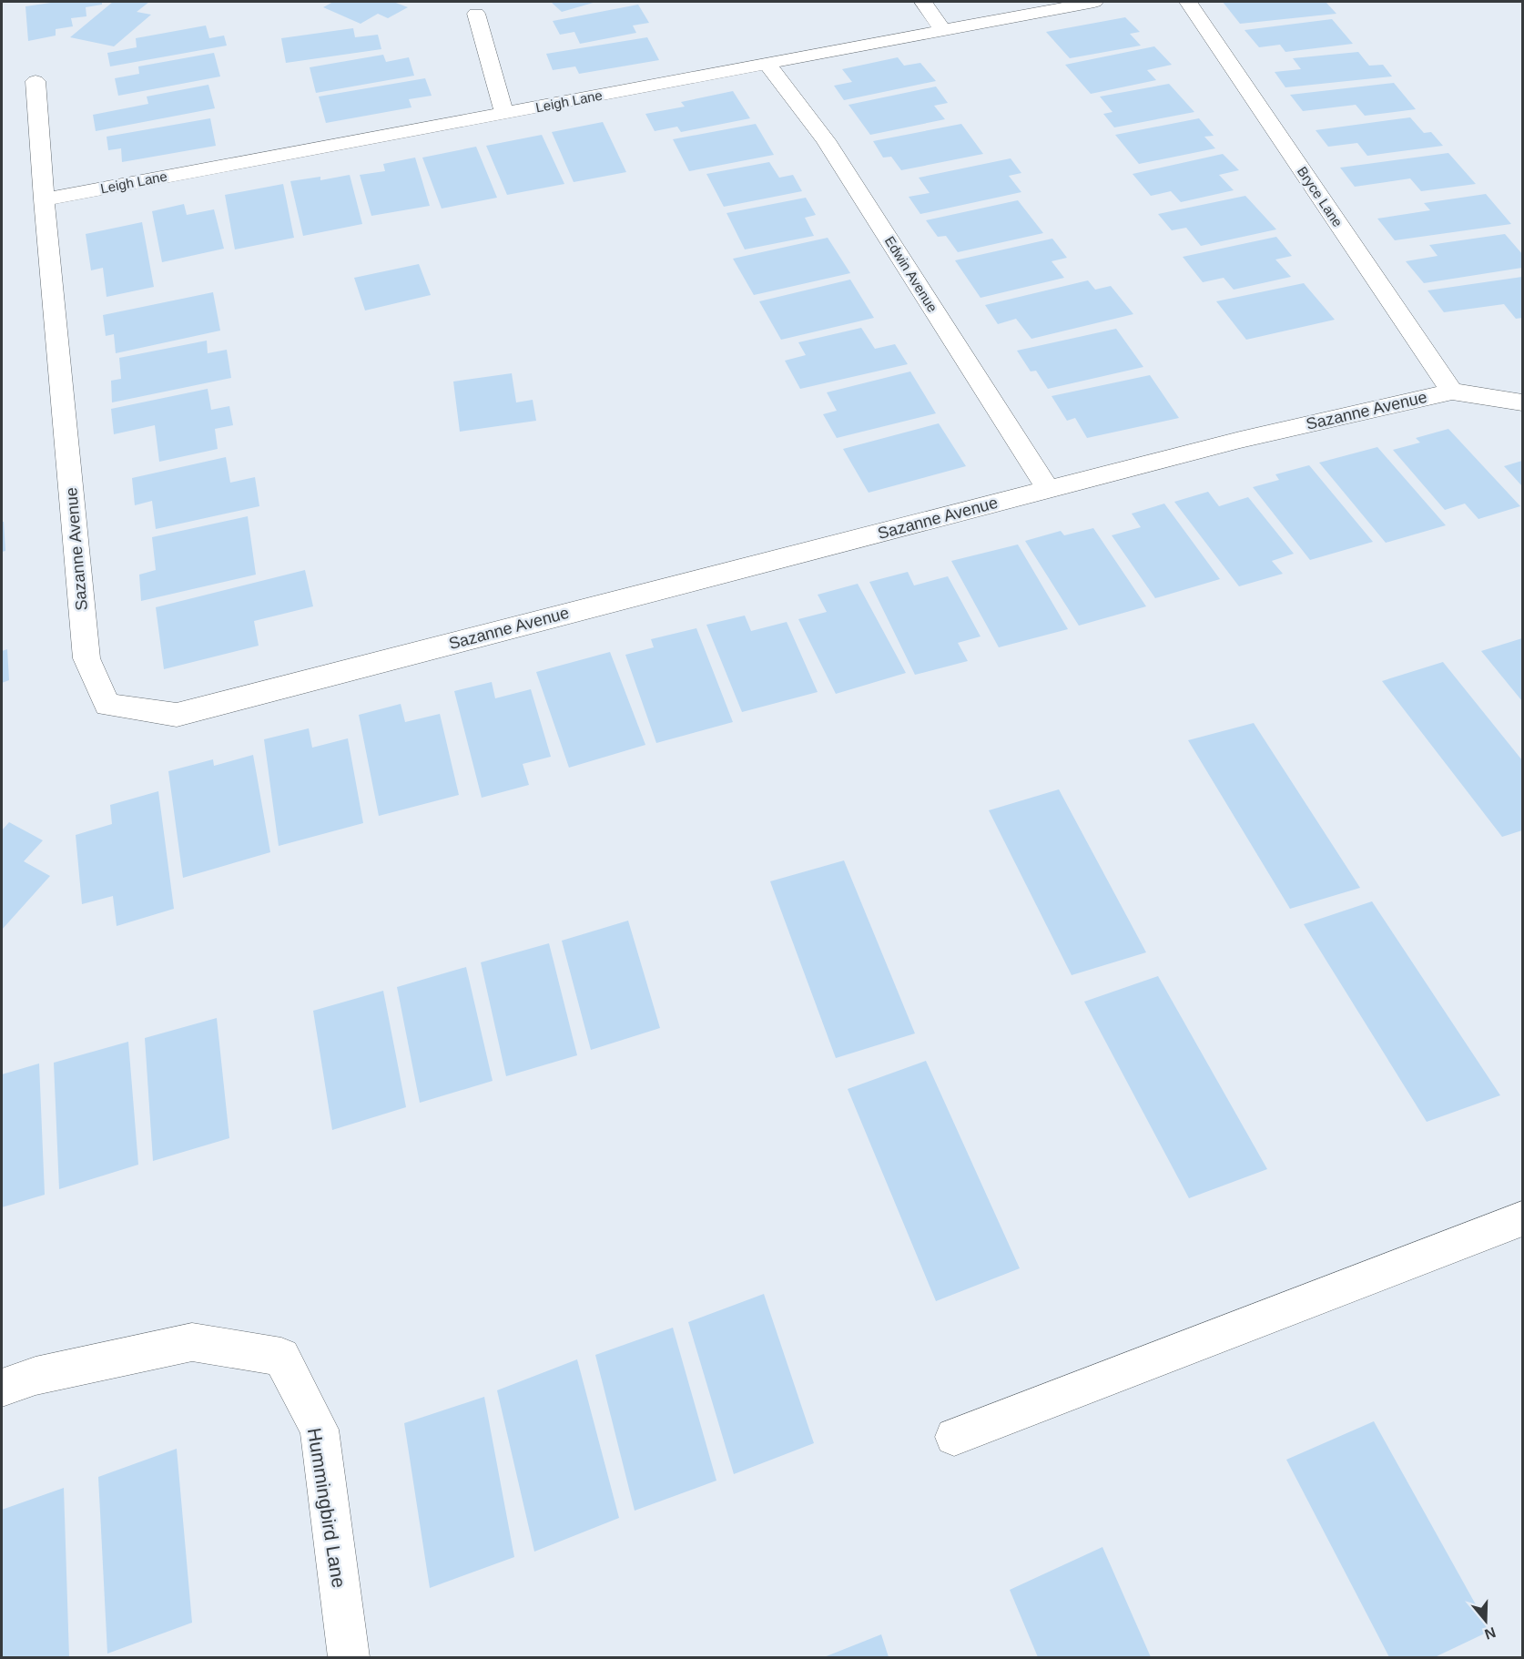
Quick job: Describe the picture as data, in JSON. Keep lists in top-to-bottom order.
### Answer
{
  "streets": {
    "street": [
      "Leigh Lane",
      "Bryce Lane",
      "Edwin Avenue",
      "Sazanne Avenue",
      "Hummingbird Lane"
    ]
  },
  "crossings": [
    ["Leigh Lane", "Edwin Avenue"],
    ["Leigh Lane", "Sazanne Avenue"],
    ["Bryce Lane", "Sazanne Avenue"],
    ["Edwin Avenue", "Sazanne Avenue"]
  ],
  "north": "bottom"
}
